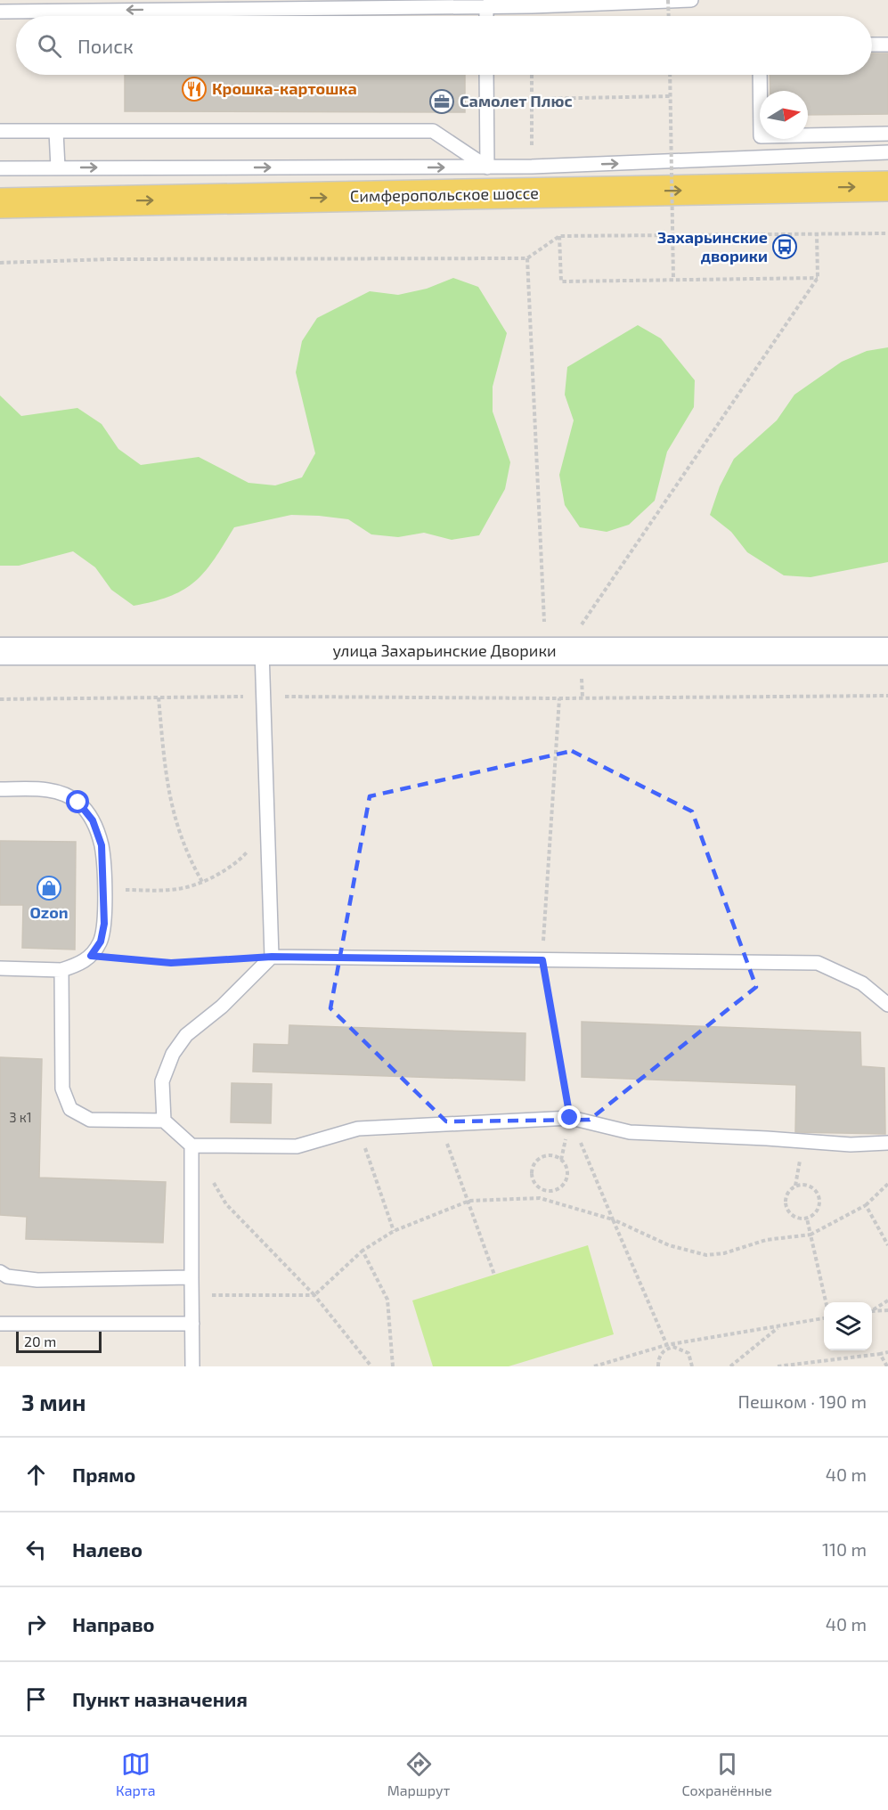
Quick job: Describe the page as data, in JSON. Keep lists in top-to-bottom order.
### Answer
{
  "streets": {
    "main road": ["Симферопольское шоссе"],
    "street": ["улица Захарьинские Дворики"]
  },
  "one_way": ["Симферопольское шоссе"],
  "places": {
    "restaurant": ["Крошка-картошка"],
    "office": ["Самолет Плюс"],
    "bus stop": ["Захарьинские дворики"],
    "shop": ["Ozon"]
  },
  "house_numbers": ["3 к1"],
  "scale_bar": "20 m",
  "north": "right",
  "page": {
    "search": "Поиск",
    "scale": "20 m",
    "heading": ["3 мин", "Пешком · 190 m"],
    "list": [
      ["Прямо", "40 m"],
      ["Налево", "110 m"],
      ["Направо", "40 m"],
      "Пункт назначения"
    ],
    "nav": ["Карта", "Маршрут", "Сохранённые"]
  }
}
